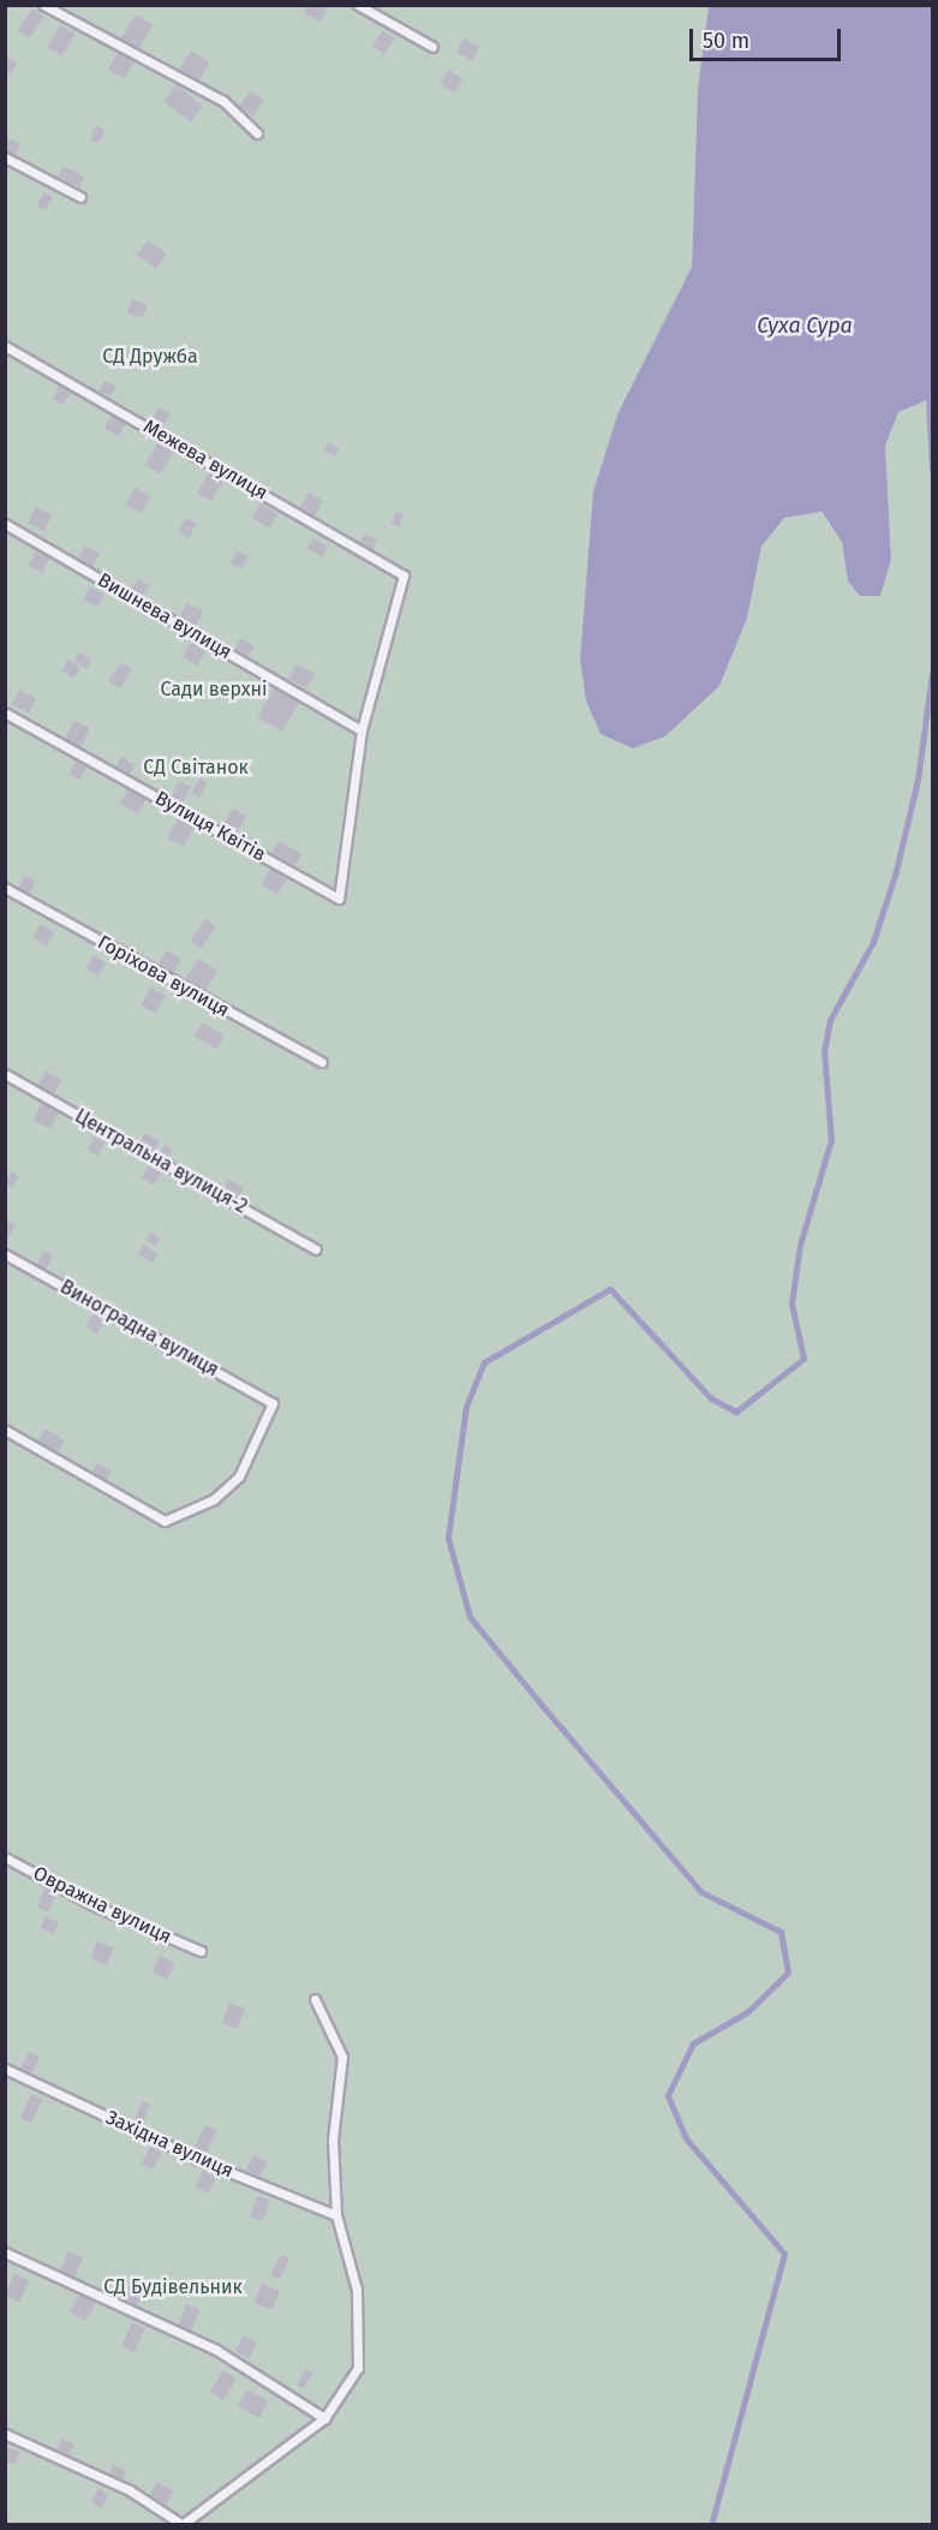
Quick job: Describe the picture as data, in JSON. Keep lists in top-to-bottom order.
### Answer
{
  "streets": {
    "lane": [
      "Межева вулиця",
      "Вишнева вулиця",
      "Вулиця Квітів",
      "Горіхова вулиця",
      "Центральна вулиця-2",
      "Виноградна вулиця",
      "Овражна вулиця",
      "Західна вулиця"
    ]
  },
  "crossings": [
    ["Межева вулиця", "Вишнева вулиця"],
    ["Межева вулиця", "Вулиця Квітів"],
    ["Вишнева вулиця", "Вулиця Квітів"]
  ],
  "water": ["Суха Сура"],
  "parks": [
    "СД Дружба",
    "Сади верхні",
    "СД Світанок",
    "СД Будівельник"
  ],
  "scale_bar": "50 m"
}
